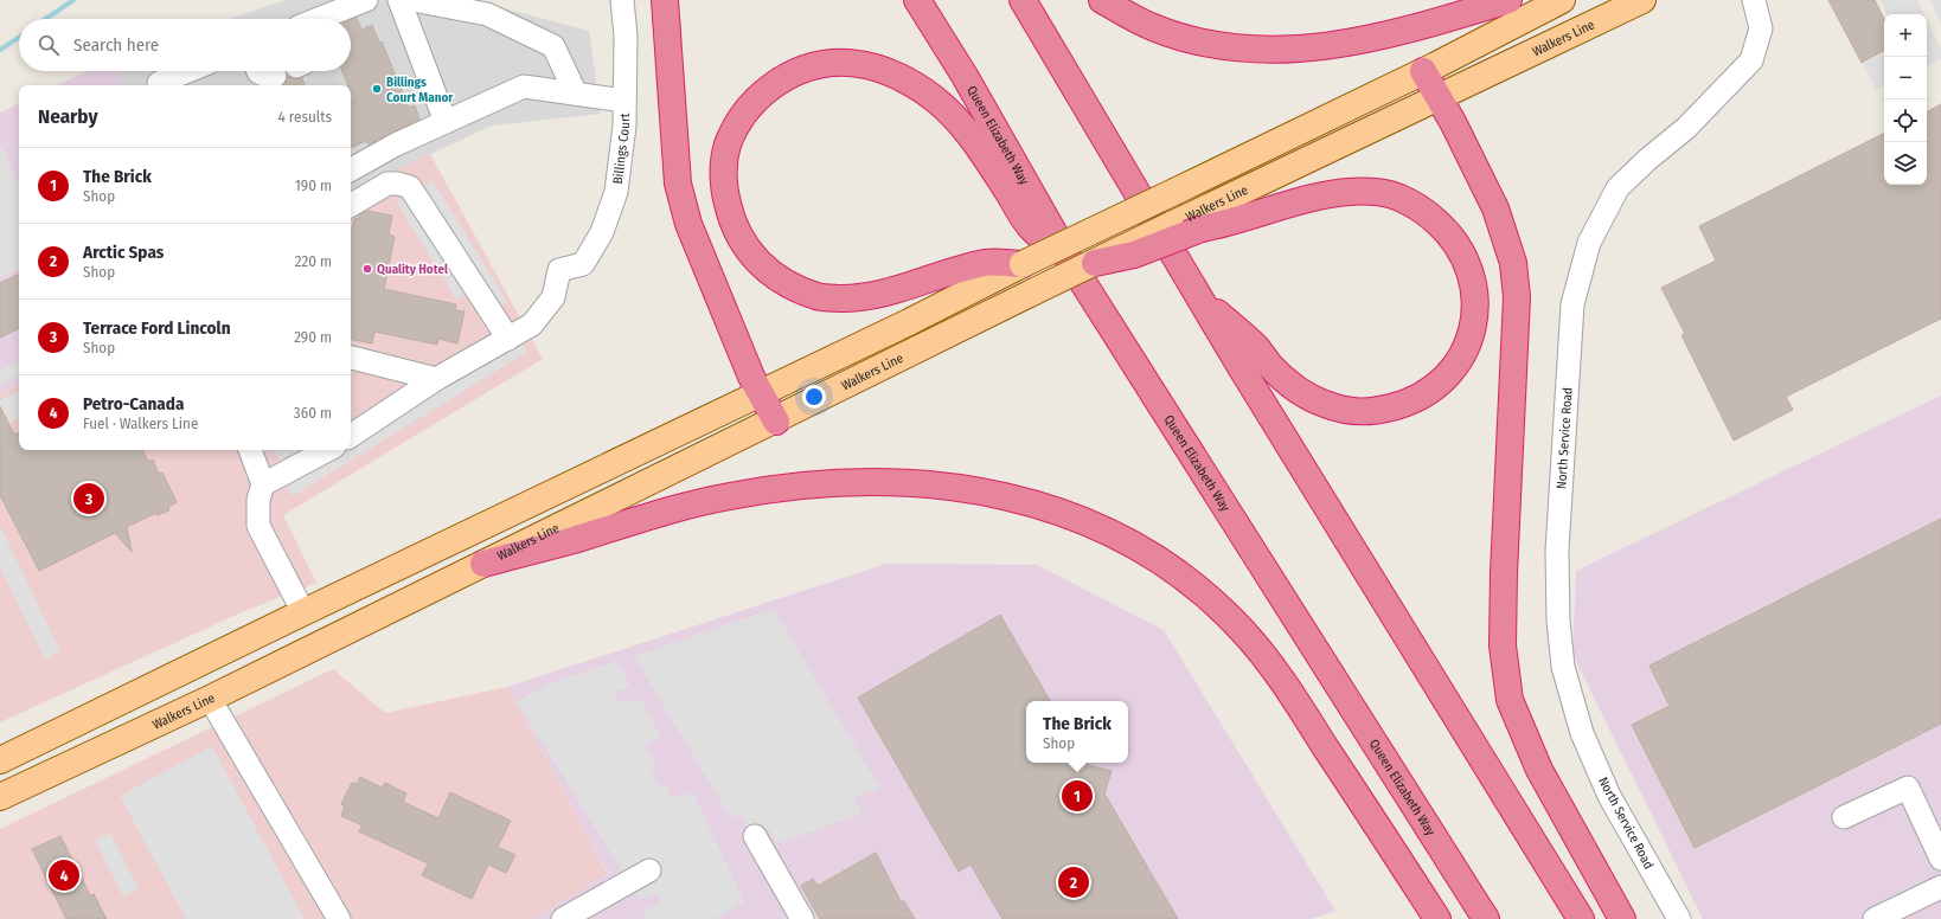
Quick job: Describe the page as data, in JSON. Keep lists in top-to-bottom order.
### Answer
{
  "streets": {
    "highway": ["Queen Elizabeth Way"],
    "main road": ["Walkers Line"],
    "street": ["Billings Court", "North Service Road"]
  },
  "crossings": [
    ["Walkers Line", "Queen Elizabeth Way"]
  ],
  "places": ["Billings Court Manor", "Quality Hotel"],
  "page": {
    "map_buttons": ["+", "−"],
    "search": "Search here",
    "heading": ["Nearby", "4 results"],
    "list": [
      {
        "mark": "1",
        "name": "The Brick",
        "note": "Shop",
        "value": "190 m"
      },
      {
        "mark": "2",
        "name": "Arctic Spas",
        "note": "Shop",
        "value": "220 m"
      },
      {
        "mark": "3",
        "name": "Terrace Ford Lincoln",
        "note": "Shop",
        "value": "290 m"
      },
      {
        "mark": "4",
        "name": "Petro-Canada",
        "note": "Fuel · Walkers Line",
        "value": "360 m"
      }
    ],
    "pins": [
      "3",
      "1",
      "4",
      "2"
    ],
    "popup": ["The Brick", "Shop"]
  }
}
